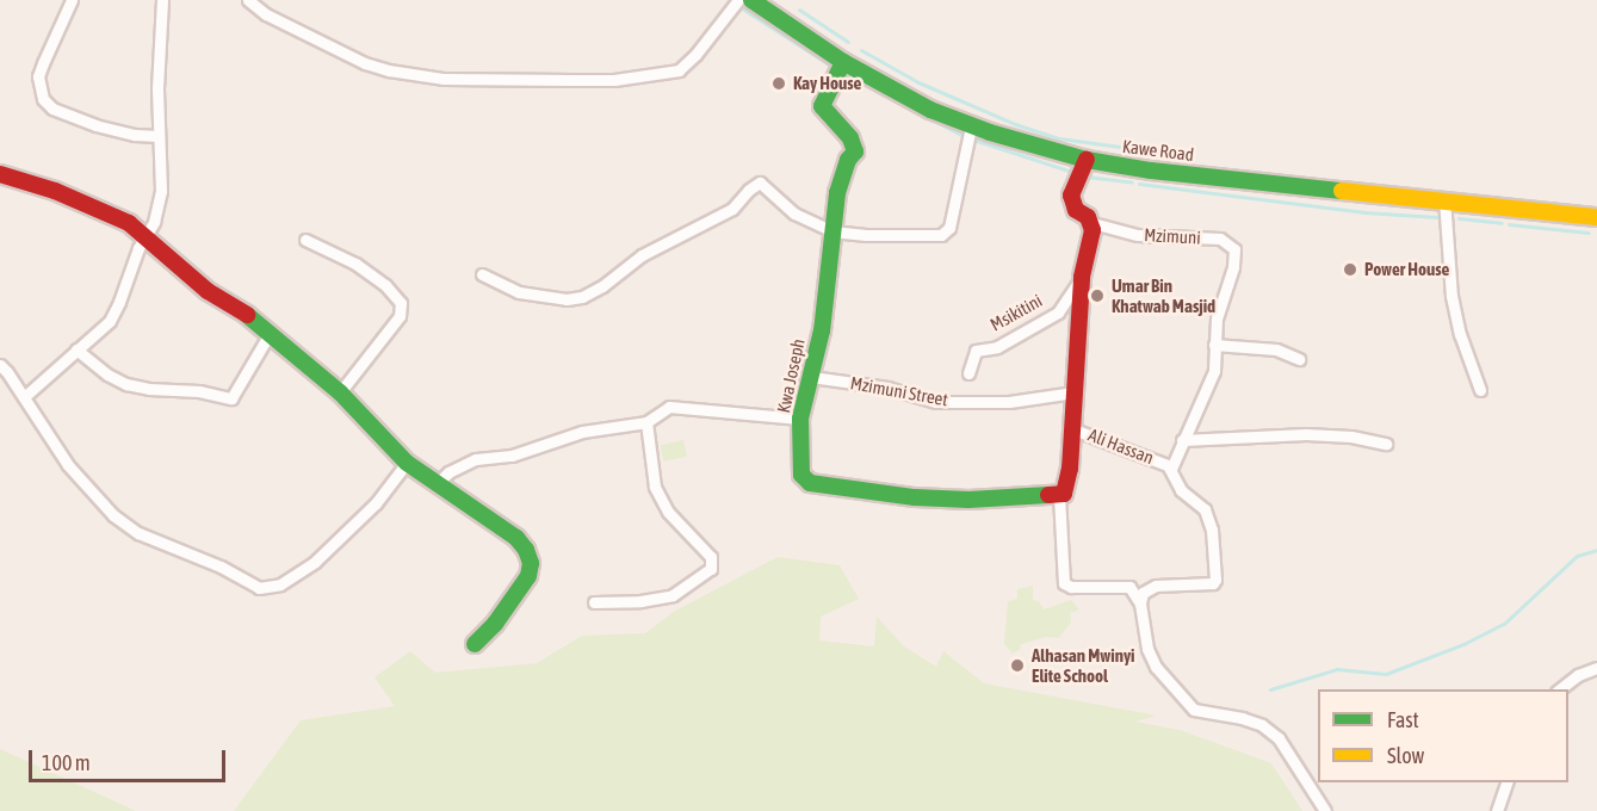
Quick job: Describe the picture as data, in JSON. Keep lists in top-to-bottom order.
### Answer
{
  "streets": {
    "street": [
      "Kawe Road",
      "Mzimuni",
      "Msikitini",
      "Kwa Joseph",
      "Mzimuni Street",
      "Ali Hassan"
    ]
  },
  "crossings": [
    ["Kawe Road", "Kwa Joseph"],
    ["Mzimuni", "Msikitini"],
    ["Mzimuni", "Ali Hassan"],
    ["Msikitini", "Mzimuni Street"],
    ["Msikitini", "Ali Hassan"],
    ["Kwa Joseph", "Mzimuni Street"]
  ],
  "places": [
    "Kay House",
    "Power House",
    "Umar Bin Khatwab Masjid",
    "Alhasan Mwinyi Elite School"
  ],
  "legend": ["Fast", "Slow"],
  "scale_bar": "100 m"
}
